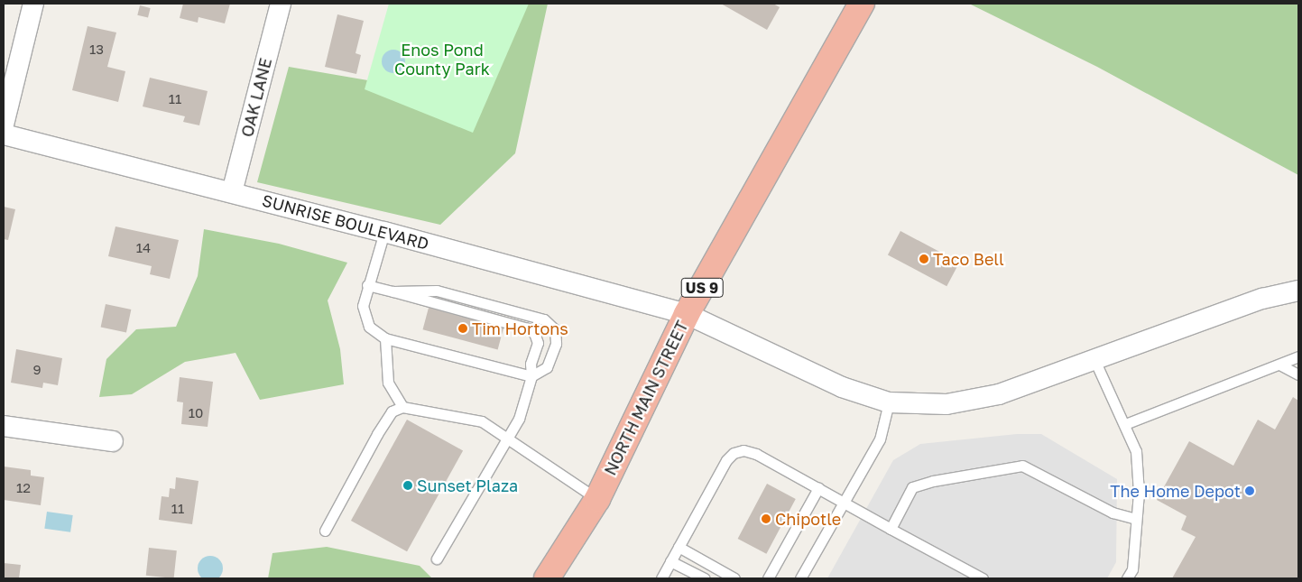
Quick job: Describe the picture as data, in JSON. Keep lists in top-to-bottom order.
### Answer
{
  "streets": {
    "highway": ["US 9", "NORTH MAIN STREET"],
    "street": ["OAK LANE", "SUNRISE BOULEVARD"]
  },
  "crossings": [
    ["OAK LANE", "SUNRISE BOULEVARD"],
    ["SUNRISE BOULEVARD", "NORTH MAIN STREET"]
  ],
  "parks": ["Enos Pond County Park"],
  "places": [
    "Taco Bell",
    "Tim Hortons",
    "Sunset Plaza",
    "The Home Depot",
    "Chipotle"
  ],
  "house_numbers": [
    "13",
    "11",
    "14",
    "9",
    "10",
    "12",
    "11"
  ]
}
